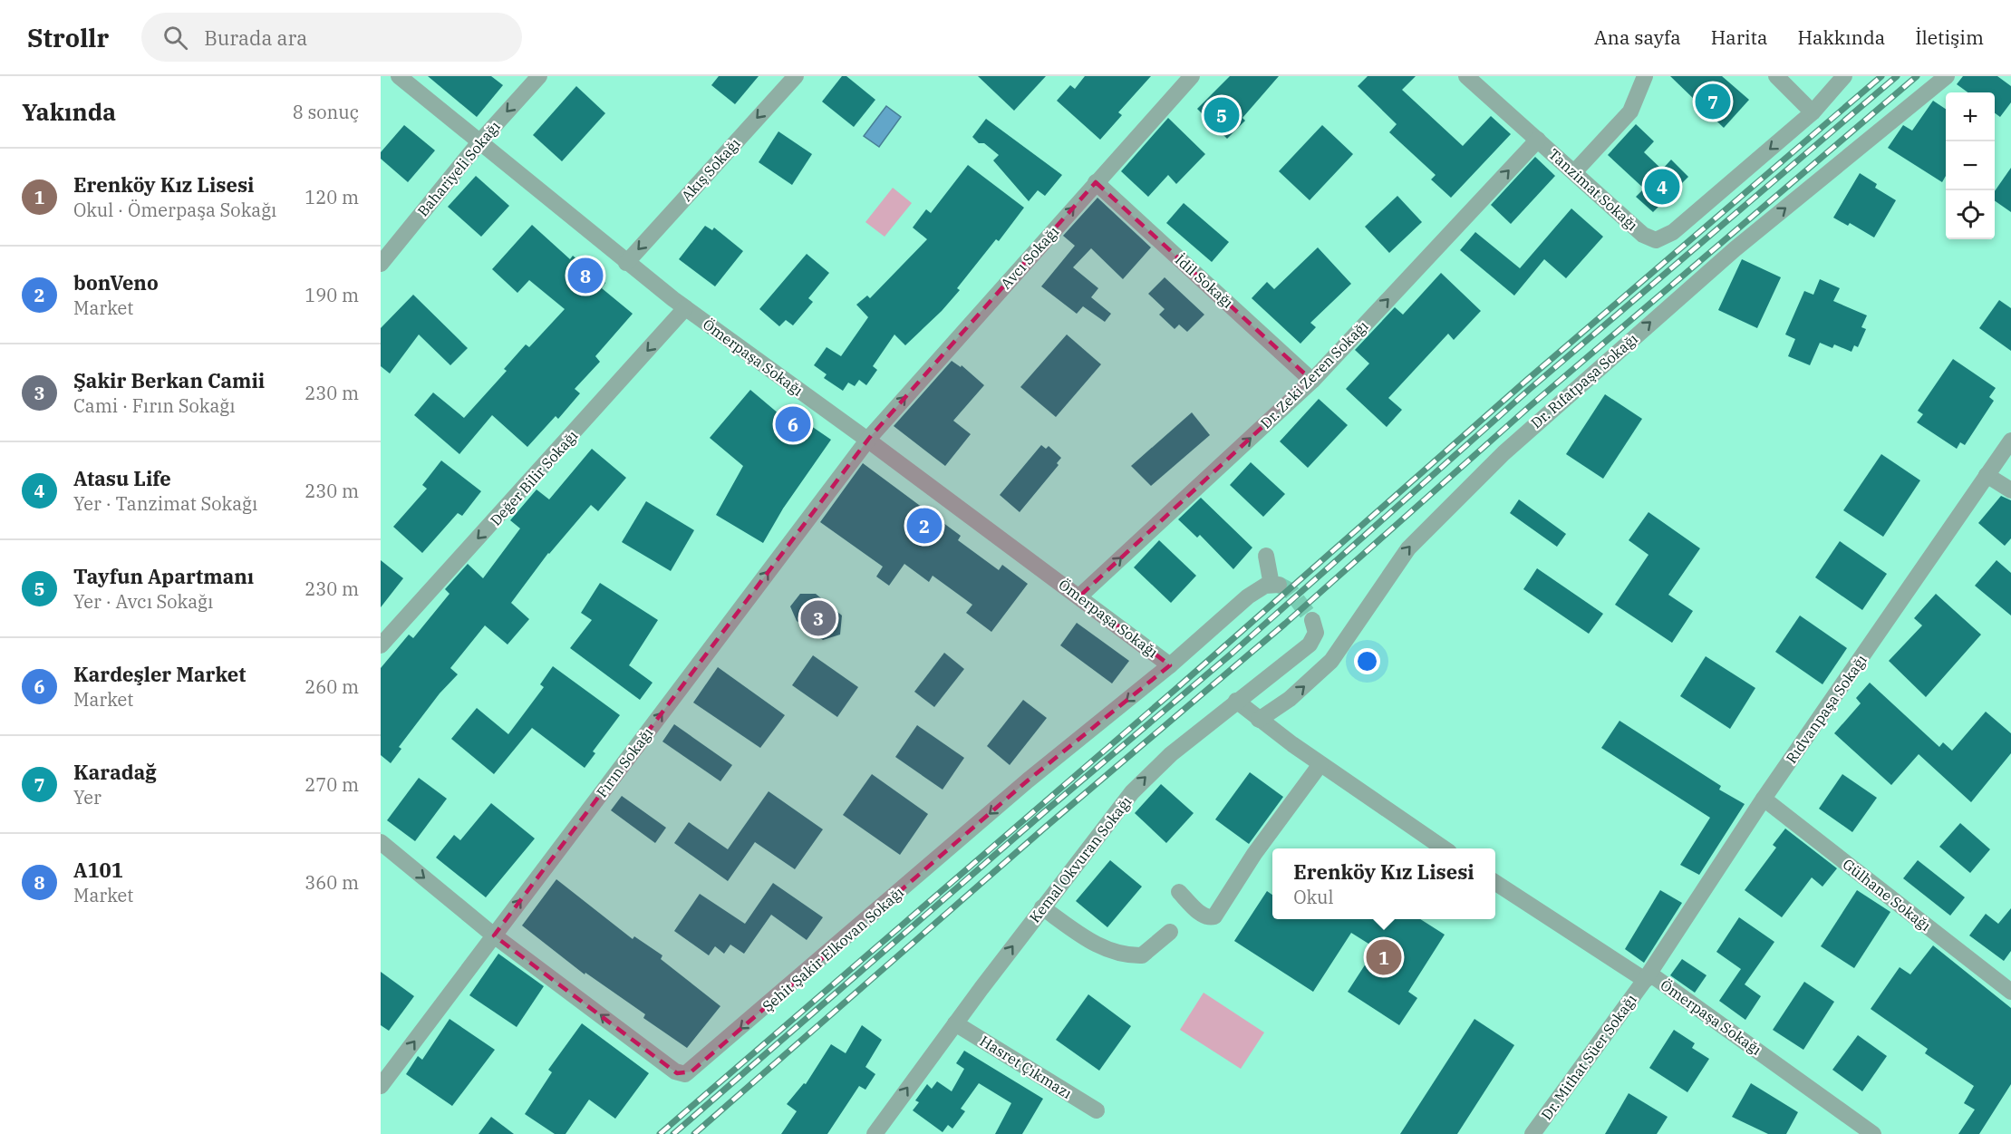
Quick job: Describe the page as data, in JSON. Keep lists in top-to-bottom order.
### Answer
{
  "streets": {
    "street": [
      "Bahariyeli Sokağı",
      "Akış Sokağı",
      "Tanzimat Sokağı",
      "Avcı Sokağı",
      "İdil Sokağı",
      "Ömerpaşa Sokağı",
      "Dr. Zeki Zeren Sokağı",
      "Dr. Rıfatpaşa Sokağı",
      "Değer Bilir Sokağı",
      "Rıdvanpaşa Sokağı",
      "Fırın Sokağı",
      "Kemal Okvuran Sokağı",
      "Gülhane Sokağı",
      "Şehit Şakir Elkovan Sokağı",
      "Dr. Mithat Süer Sokağı",
      "Hasret Çıkmazı"
    ]
  },
  "crossings": [
    ["Bahariyeli Sokağı", "Ömerpaşa Sokağı"],
    ["Akış Sokağı", "Ömerpaşa Sokağı"],
    ["Tanzimat Sokağı", "Dr. Zeki Zeren Sokağı"],
    ["Avcı Sokağı", "İdil Sokağı"],
    ["Avcı Sokağı", "Ömerpaşa Sokağı"],
    ["Avcı Sokağı", "Fırın Sokağı"],
    ["İdil Sokağı", "Dr. Zeki Zeren Sokağı"],
    ["Ömerpaşa Sokağı", "Dr. Zeki Zeren Sokağı"],
    ["Ömerpaşa Sokağı", "Değer Bilir Sokağı"],
    ["Ömerpaşa Sokağı", "Rıdvanpaşa Sokağı"],
    ["Ömerpaşa Sokağı", "Fırın Sokağı"],
    ["Ömerpaşa Sokağı", "Şehit Şakir Elkovan Sokağı"],
    ["Ömerpaşa Sokağı", "Dr. Mithat Süer Sokağı"],
    ["Rıdvanpaşa Sokağı", "Gülhane Sokağı"],
    ["Rıdvanpaşa Sokağı", "Dr. Mithat Süer Sokağı"],
    ["Fırın Sokağı", "Şehit Şakir Elkovan Sokağı"],
    ["Kemal Okvuran Sokağı", "Hasret Çıkmazı"]
  ],
  "one_way": [
    "Bahariyeli Sokağı",
    "Akış Sokağı",
    "Avcı Sokağı",
    "Dr. Zeki Zeren Sokağı",
    "Dr. Rıfatpaşa Sokağı",
    "Değer Bilir Sokağı",
    "Fırın Sokağı",
    "Kemal Okvuran Sokağı"
  ],
  "page": {
    "header": "Strollr",
    "search": "Burada ara",
    "nav": [
      "Ana sayfa",
      "Harita",
      "Hakkında",
      "İletişim"
    ],
    "heading": ["Yakında", "8 sonuç"],
    "pins": [
      "7",
      "5",
      "4",
      "8",
      "6",
      "2",
      "3",
      "1"
    ],
    "map_buttons": ["+", "−"],
    "list": [
      {
        "mark": "1",
        "name": "Erenköy Kız Lisesi",
        "note": "Okul · Ömerpaşa Sokağı",
        "value": "120 m"
      },
      {
        "mark": "2",
        "name": "bonVeno",
        "note": "Market",
        "value": "190 m"
      },
      {
        "mark": "3",
        "name": "Şakir Berkan Camii",
        "note": "Cami · Fırın Sokağı",
        "value": "230 m"
      },
      {
        "mark": "4",
        "name": "Atasu Life",
        "note": "Yer · Tanzimat Sokağı",
        "value": "230 m"
      },
      {
        "mark": "5",
        "name": "Tayfun Apartmanı",
        "note": "Yer · Avcı Sokağı",
        "value": "230 m"
      },
      {
        "mark": "6",
        "name": "Kardeşler Market",
        "note": "Market",
        "value": "260 m"
      },
      {
        "mark": "7",
        "name": "Karadağ",
        "note": "Yer",
        "value": "270 m"
      },
      {
        "mark": "8",
        "name": "A101",
        "note": "Market",
        "value": "360 m"
      }
    ],
    "popup": ["Erenköy Kız Lisesi", "Okul"]
  }
}
